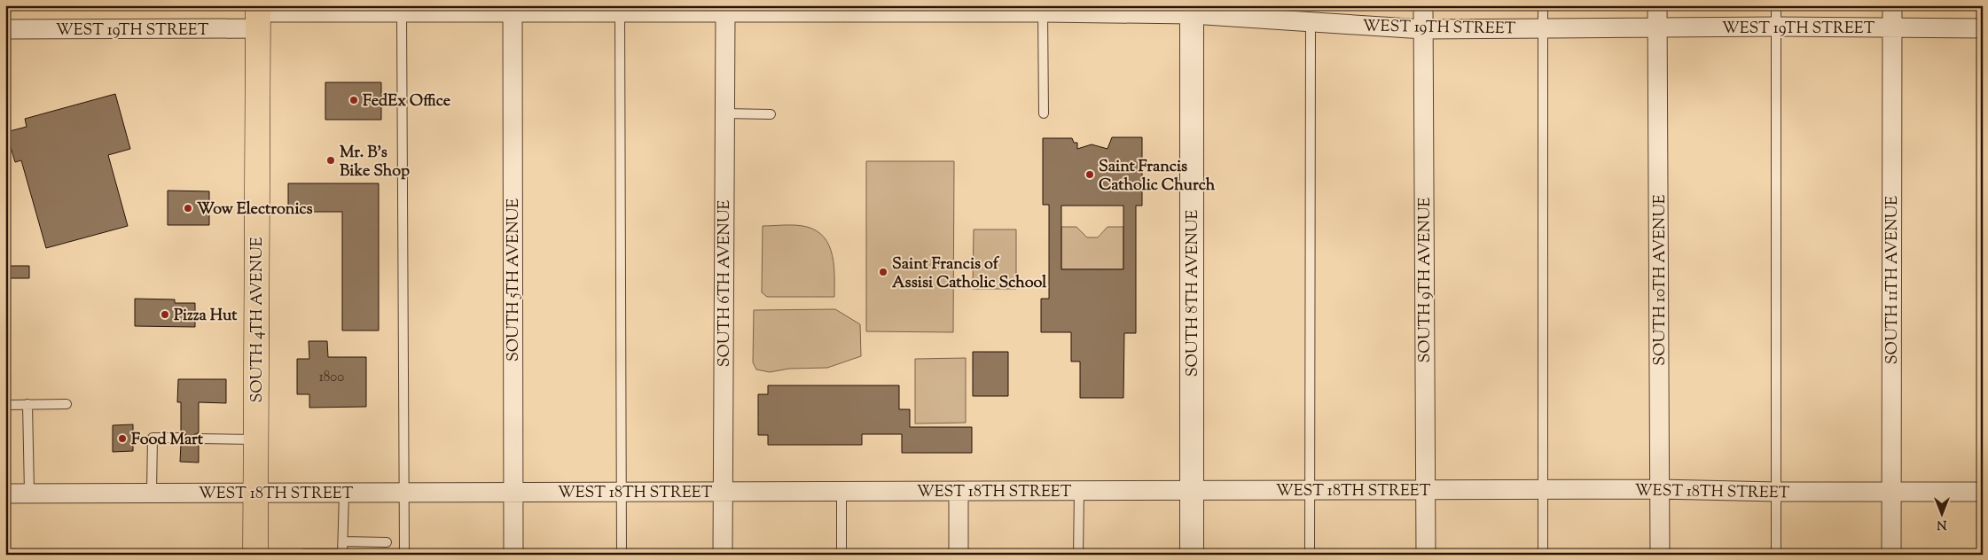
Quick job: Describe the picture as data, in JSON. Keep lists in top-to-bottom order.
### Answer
{
  "streets": {
    "main road": ["SOUTH 4TH AVENUE"],
    "street": [
      "WEST 19TH STREET",
      "SOUTH 5TH AVENUE",
      "SOUTH 9TH AVENUE",
      "SOUTH 10TH AVENUE",
      "SOUTH 11TH AVENUE",
      "SOUTH 6TH AVENUE",
      "SOUTH 8TH AVENUE",
      "WEST 18TH STREET"
    ]
  },
  "crossings": [
    ["WEST 19TH STREET", "SOUTH 5TH AVENUE"],
    ["WEST 19TH STREET", "SOUTH 9TH AVENUE"],
    ["WEST 19TH STREET", "SOUTH 10TH AVENUE"],
    ["WEST 19TH STREET", "SOUTH 11TH AVENUE"],
    ["WEST 19TH STREET", "SOUTH 6TH AVENUE"],
    ["WEST 19TH STREET", "SOUTH 8TH AVENUE"],
    ["WEST 19TH STREET", "SOUTH 4TH AVENUE"],
    ["SOUTH 5TH AVENUE", "WEST 18TH STREET"],
    ["SOUTH 9TH AVENUE", "WEST 18TH STREET"],
    ["SOUTH 10TH AVENUE", "WEST 18TH STREET"],
    ["SOUTH 11TH AVENUE", "WEST 18TH STREET"],
    ["SOUTH 6TH AVENUE", "WEST 18TH STREET"],
    ["SOUTH 8TH AVENUE", "WEST 18TH STREET"],
    ["SOUTH 4TH AVENUE", "WEST 18TH STREET"]
  ],
  "places": [
    "FedEx Office",
    "Mr. B's Bike Shop",
    "Saint Francis Catholic Church",
    "Wow Electronics",
    "Saint Francis of Assisi Catholic School",
    "Pizza Hut",
    "Food Mart"
  ],
  "house_numbers": ["1800"],
  "north": "bottom"
}
